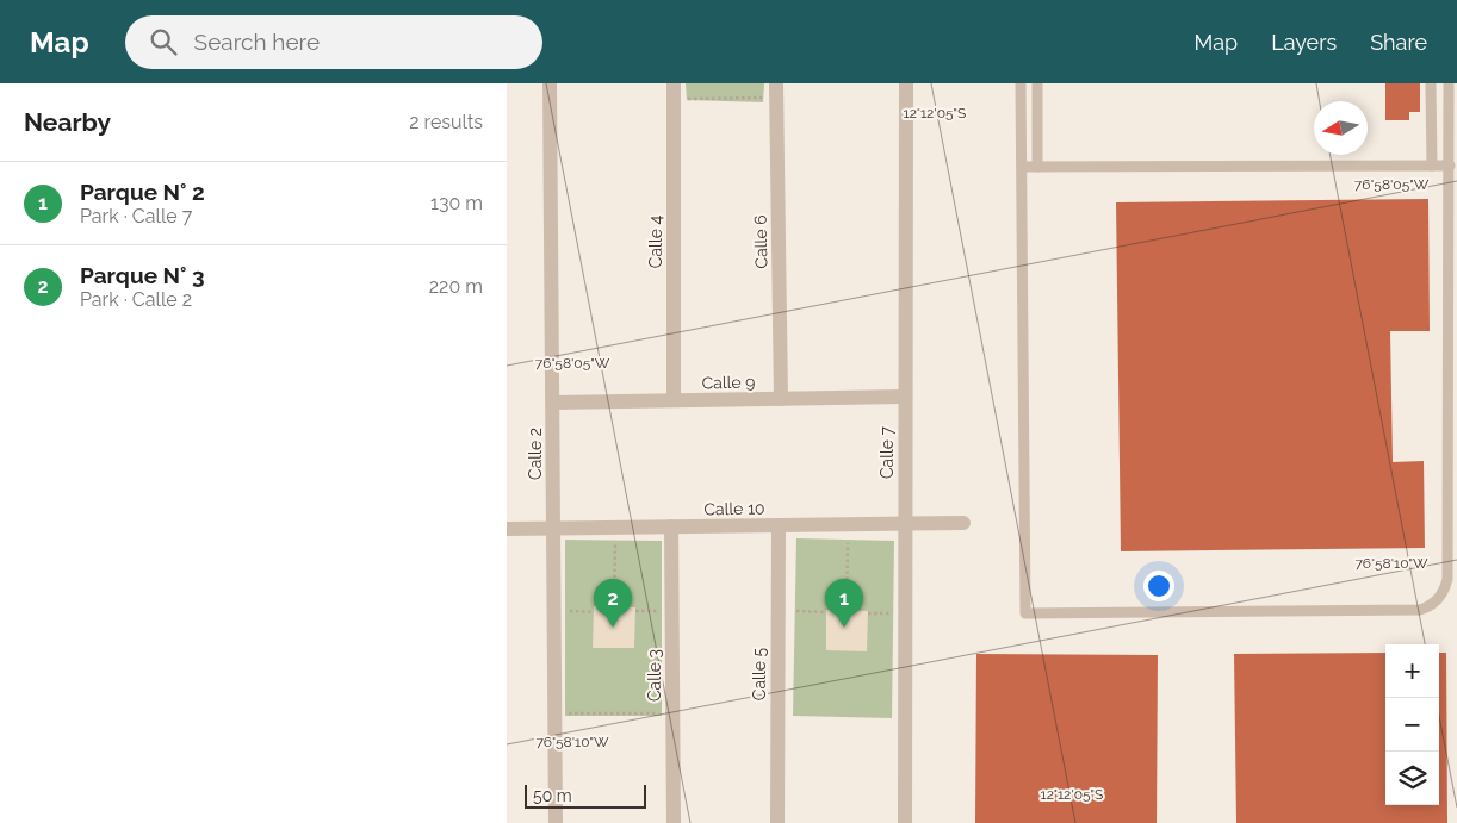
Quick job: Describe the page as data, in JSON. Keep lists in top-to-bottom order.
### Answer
{
  "streets": {
    "street": [
      "Calle 4",
      "Calle 6",
      "Calle 9",
      "Calle 7",
      "Calle 2",
      "Calle 10",
      "Calle 5",
      "Calle 3"
    ]
  },
  "crossings": [
    ["Calle 4", "Calle 9"],
    ["Calle 6", "Calle 9"],
    ["Calle 9", "Calle 7"],
    ["Calle 9", "Calle 2"],
    ["Calle 7", "Calle 10"],
    ["Calle 2", "Calle 10"],
    ["Calle 10", "Calle 5"],
    ["Calle 10", "Calle 3"]
  ],
  "scale_bar": "50 m",
  "north": "left",
  "page": {
    "header": "Map",
    "search": "Search here",
    "nav": ["Map", "Layers", "Share"],
    "heading": ["Nearby", "2 results"],
    "list": [
      {
        "mark": "1",
        "name": "Parque N° 2",
        "note": "Park · Calle 7",
        "value": "130 m"
      },
      {
        "mark": "2",
        "name": "Parque N° 3",
        "note": "Park · Calle 2",
        "value": "220 m"
      }
    ],
    "pins": ["1", "2"],
    "map_buttons": ["+", "−"],
    "scale": "50 m"
  },
  "coordinates": ["12°12'05\"S", "76°58'05\"W", "76°58'10\"W"]
}
